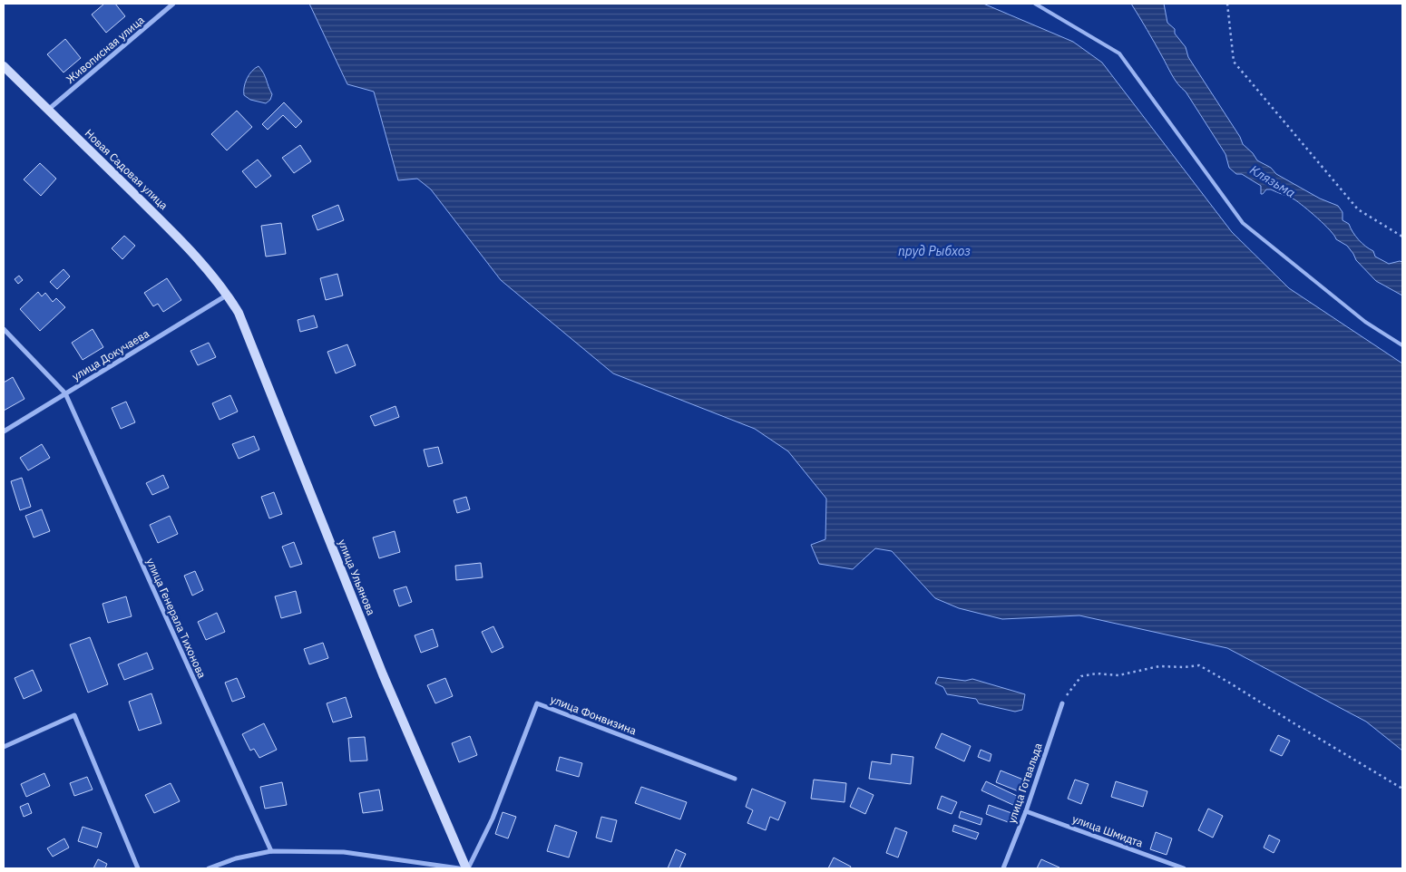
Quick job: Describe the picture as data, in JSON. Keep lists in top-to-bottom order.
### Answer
{
  "streets": {
    "street": [
      "Живописная улица",
      "Новая Садовая улица",
      "улица Докучаева",
      "улица Ульянова",
      "улица Генерала Тихонова",
      "улица Фонвизина",
      "улица Готвальда",
      "улица Шмидта"
    ]
  },
  "crossings": [
    ["Живописная улица", "Новая Садовая улица"],
    ["Новая Садовая улица", "улица Докучаева"],
    ["Новая Садовая улица", "улица Ульянова"],
    ["улица Докучаева", "улица Ульянова"],
    ["улица Докучаева", "улица Генерала Тихонова"],
    ["улица Ульянова", "улица Фонвизина"],
    ["улица Готвальда", "улица Шмидта"]
  ],
  "water": ["Клязьма", "пруд Рыбхоз"]
}
